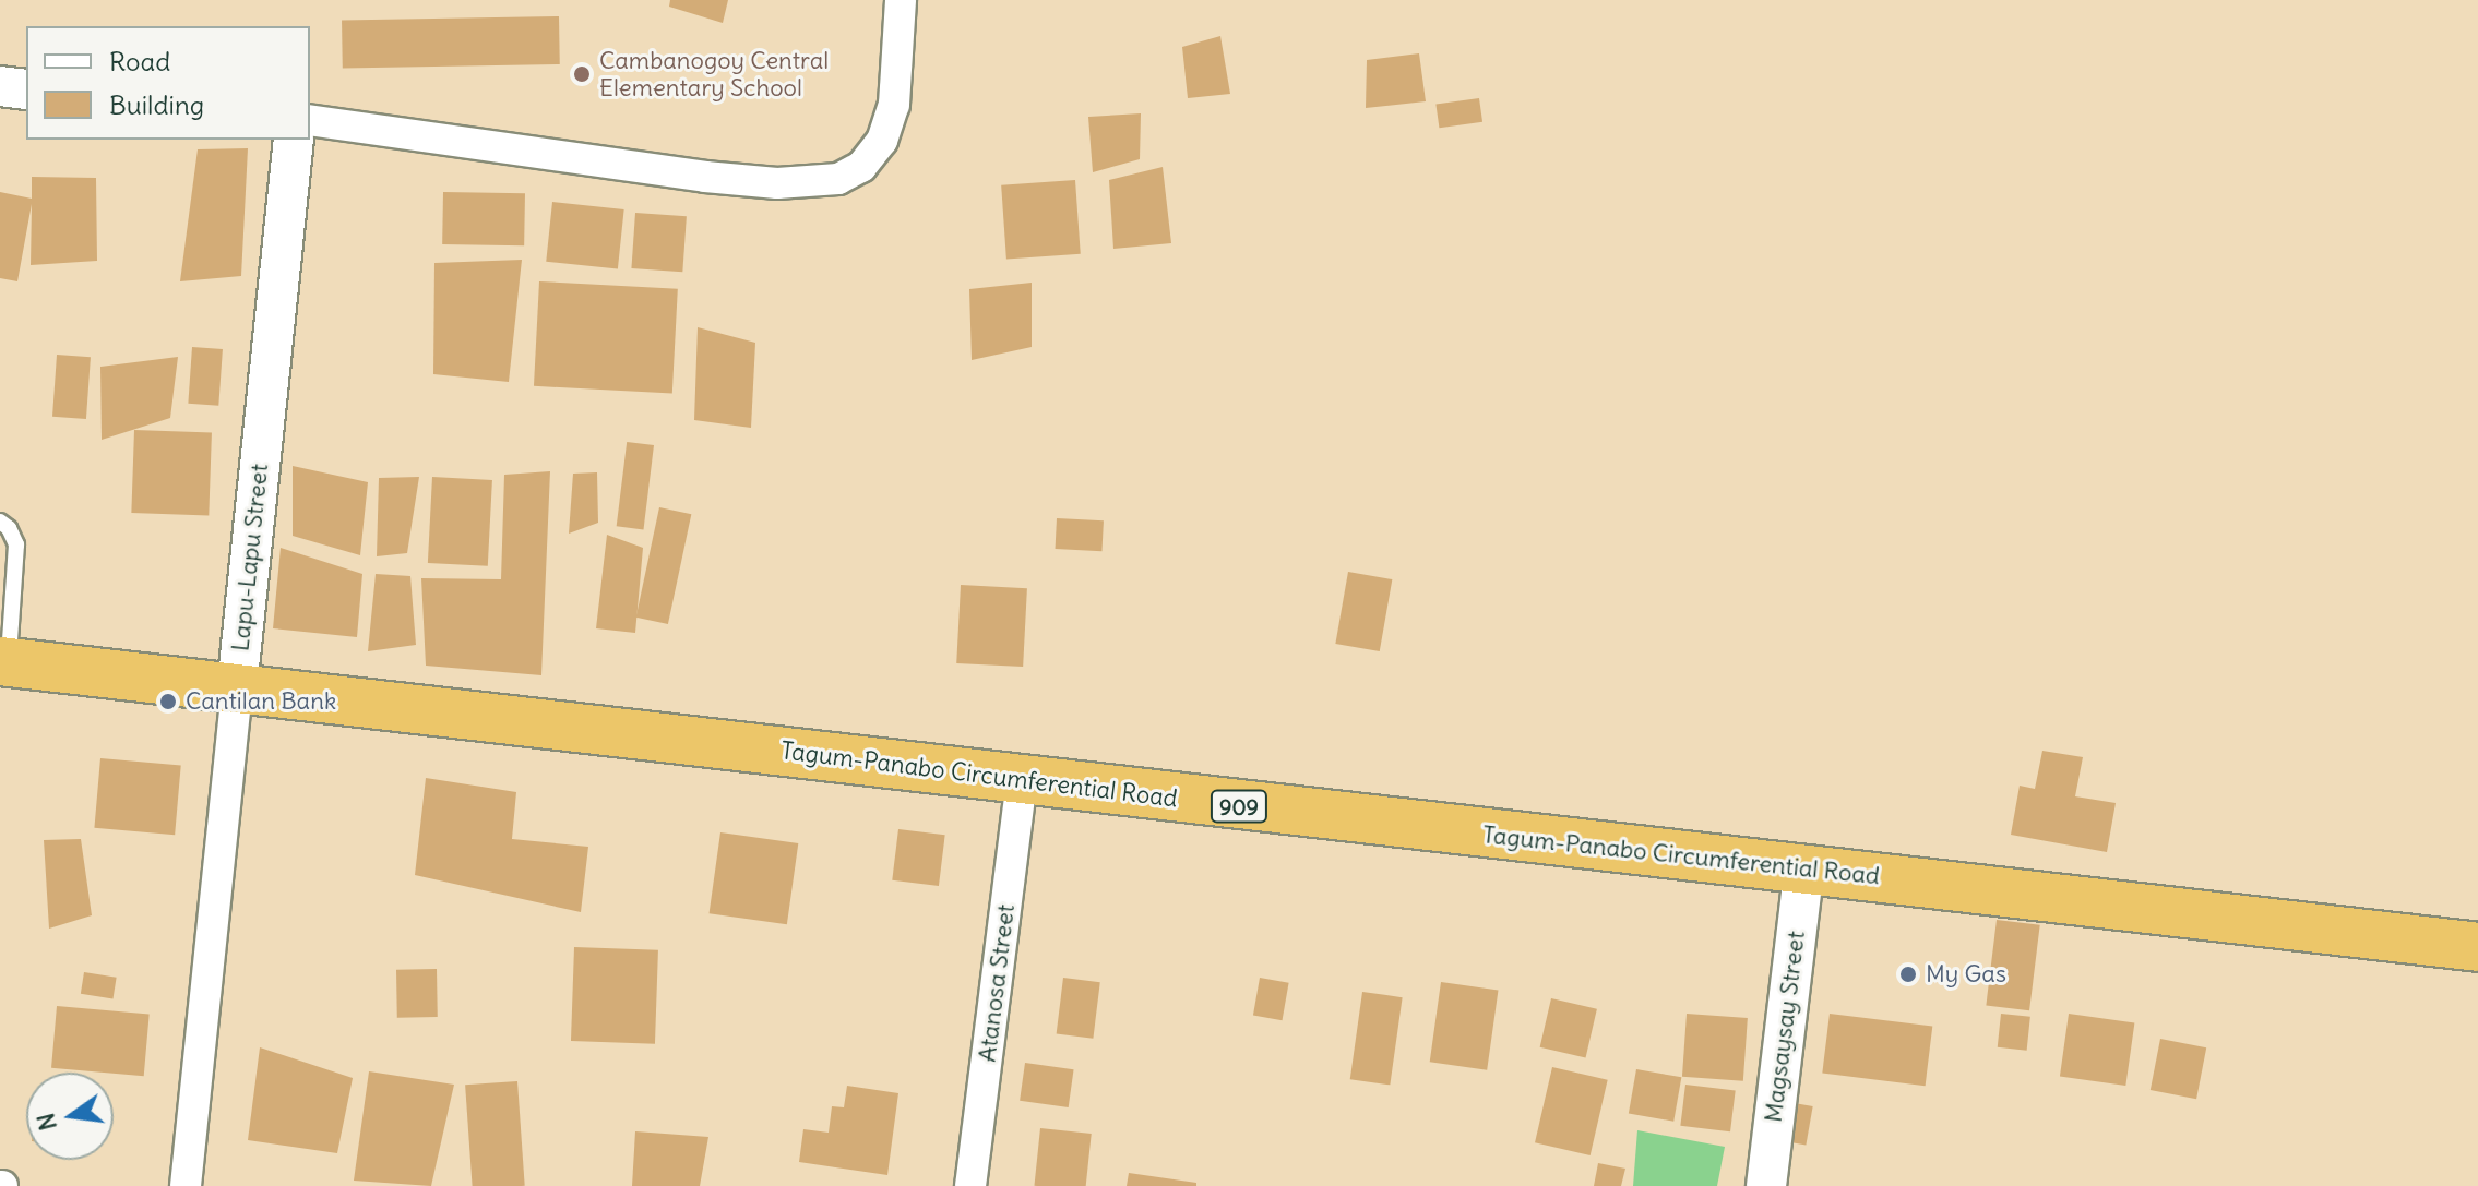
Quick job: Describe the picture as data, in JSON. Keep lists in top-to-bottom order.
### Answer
{
  "streets": {
    "highway": ["Tagum-Panabo Circumferential Road", "909"],
    "street": ["Lapu-Lapu Street", "Atanosa Street", "Magsaysay Street"]
  },
  "crossings": [
    ["Lapu-Lapu Street", "Tagum-Panabo Circumferential Road"],
    ["Tagum-Panabo Circumferential Road", "Atanosa Street"],
    ["Tagum-Panabo Circumferential Road", "Magsaysay Street"]
  ],
  "places": ["Cambanogoy Central Elementary School", "Cantilan Bank", "My Gas"],
  "legend": ["Road", "Building"],
  "north": "left"
}
